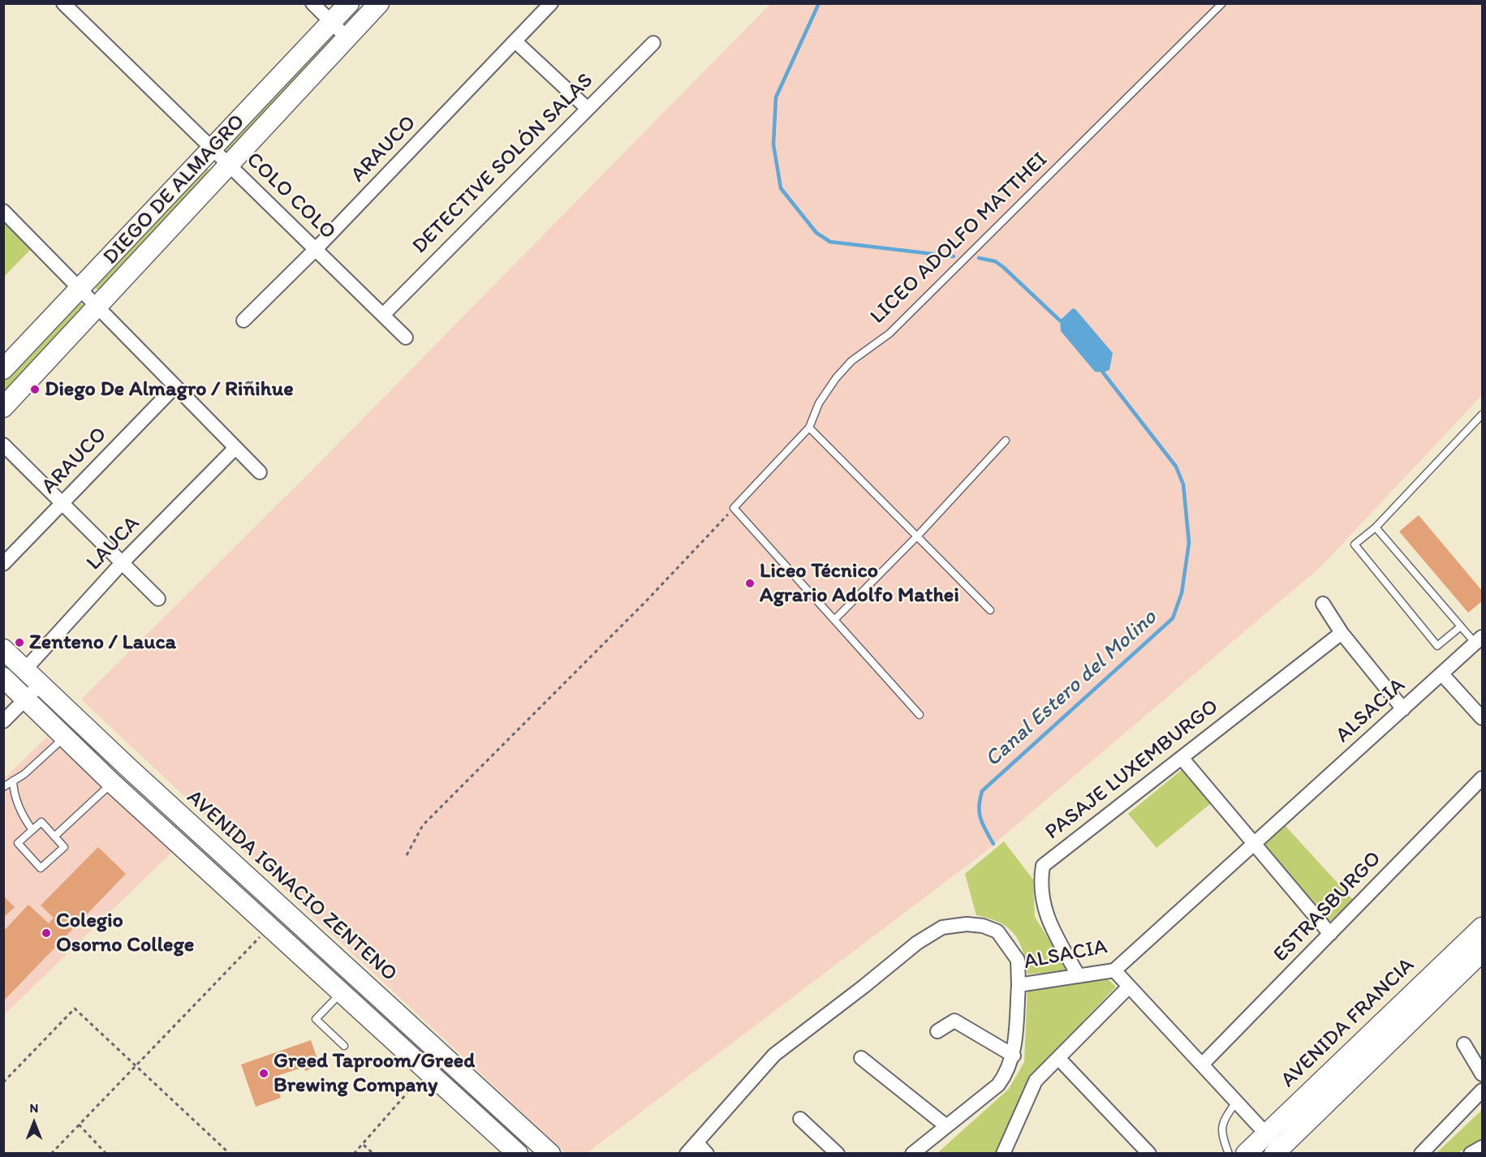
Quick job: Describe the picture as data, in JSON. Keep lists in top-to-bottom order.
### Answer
{
  "streets": {
    "main road": ["DIEGO DE ALMAGRO", "AVENIDA IGNACIO ZENTENO", "AVENIDA FRANCIA"],
    "street": [
      "ARAUCO",
      "DETECTIVE SOLÓN SALAS",
      "COLO COLO",
      "LAUCA",
      "ALSACIA",
      "PASAJE LUXEMBURGO",
      "ESTRASBURGO"
    ],
    "lane": ["LICEO ADOLFO MATTHEI"]
  },
  "crossings": [
    ["ARAUCO", "COLO COLO"],
    ["DETECTIVE SOLÓN SALAS", "COLO COLO"],
    ["DIEGO DE ALMAGRO", "COLO COLO"],
    ["LAUCA", "AVENIDA IGNACIO ZENTENO"],
    ["ALSACIA", "PASAJE LUXEMBURGO"]
  ],
  "water": ["Canal Estero del Molino"],
  "places": [
    "Diego De Almagro / Riñihue",
    "Liceo Técnico Agrario Adolfo Mathei",
    "Zenteno / Lauca",
    "Colegio Osorno College",
    "Greed Taproom/Greed Brewing Company"
  ],
  "north": "top"
}
